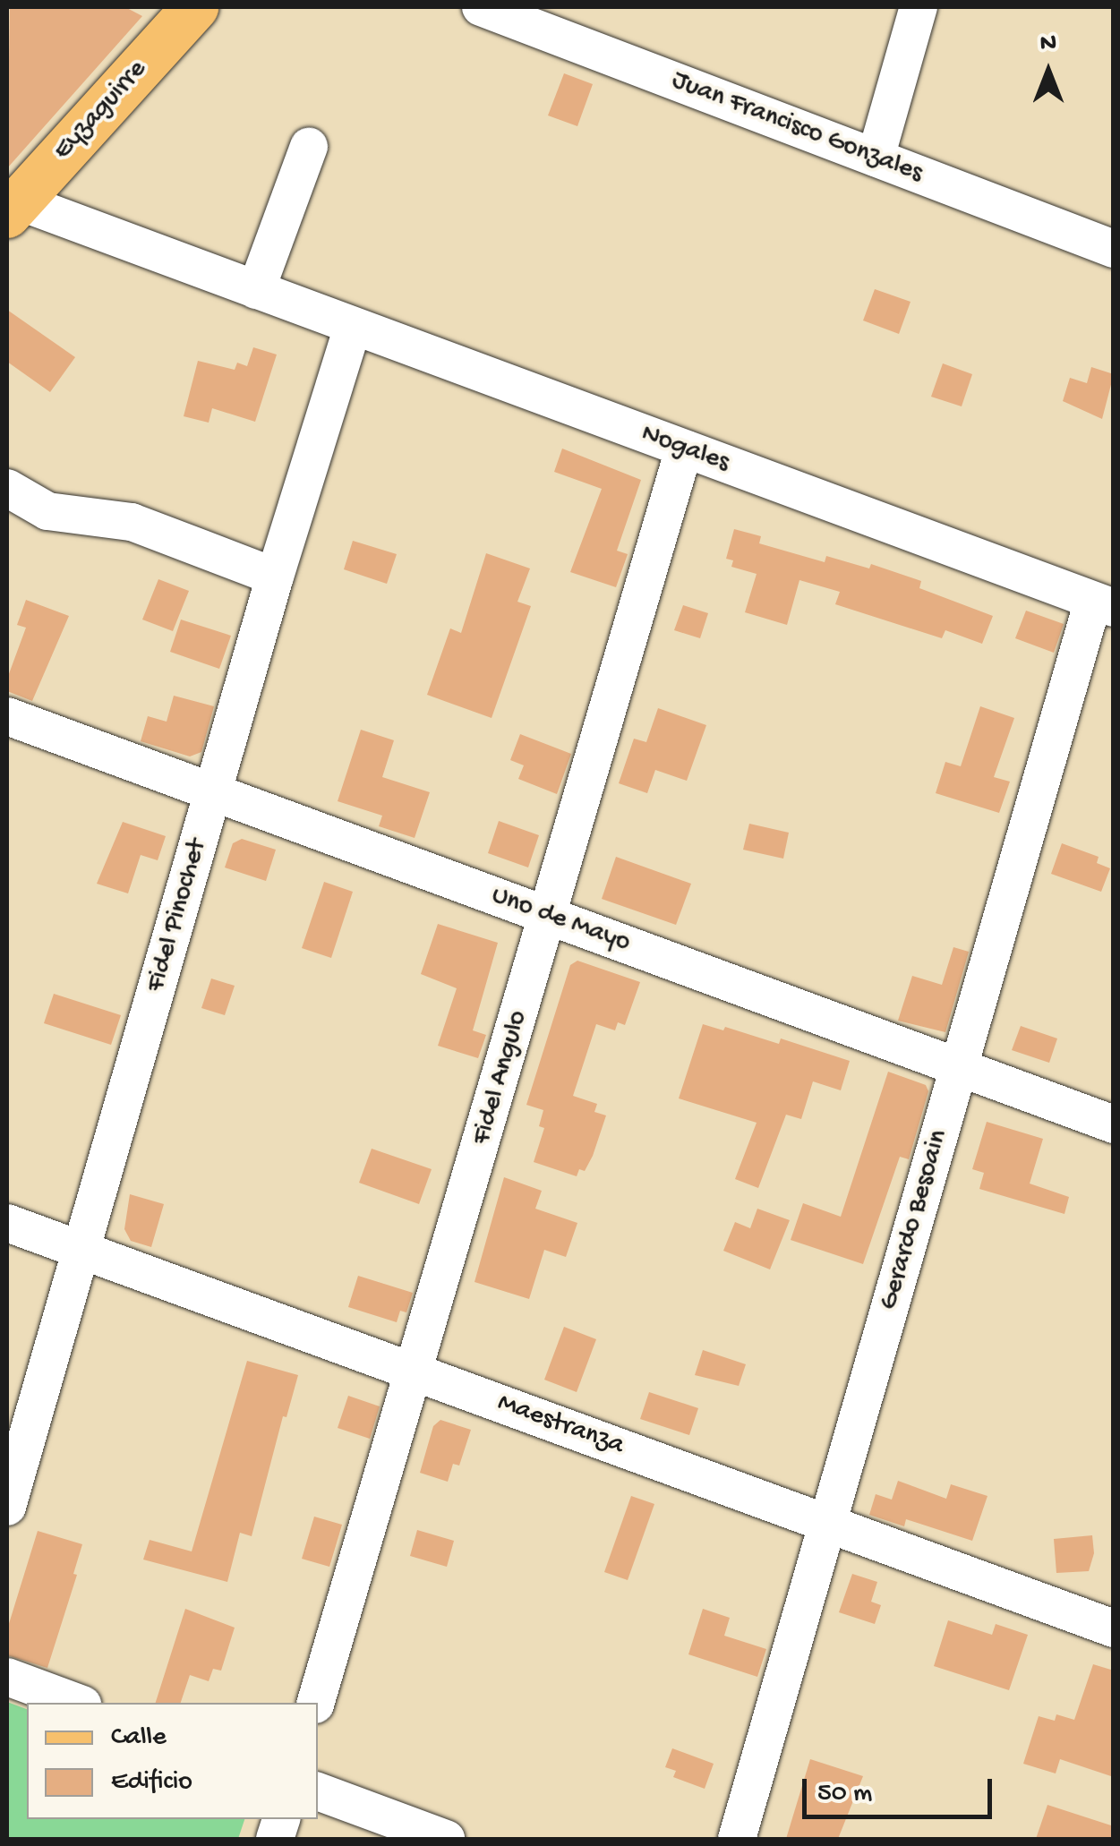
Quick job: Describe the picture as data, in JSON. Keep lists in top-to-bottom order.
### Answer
{
  "streets": {
    "main road": ["Eyzaguirre"],
    "street": [
      "Juan Francisco Gonzales",
      "Nogales",
      "Fidel Pinochet",
      "Uno de Mayo",
      "Fidel Angulo",
      "Gerardo Besoain",
      "Maestranza"
    ]
  },
  "crossings": [
    ["Eyzaguirre", "Nogales"],
    ["Nogales", "Fidel Pinochet"],
    ["Nogales", "Fidel Angulo"],
    ["Nogales", "Gerardo Besoain"],
    ["Fidel Pinochet", "Uno de Mayo"],
    ["Fidel Pinochet", "Maestranza"],
    ["Uno de Mayo", "Fidel Angulo"],
    ["Uno de Mayo", "Gerardo Besoain"],
    ["Fidel Angulo", "Maestranza"],
    ["Gerardo Besoain", "Maestranza"]
  ],
  "legend": ["Calle", "Edificio"],
  "scale_bar": "50 m",
  "north": "top"
}
